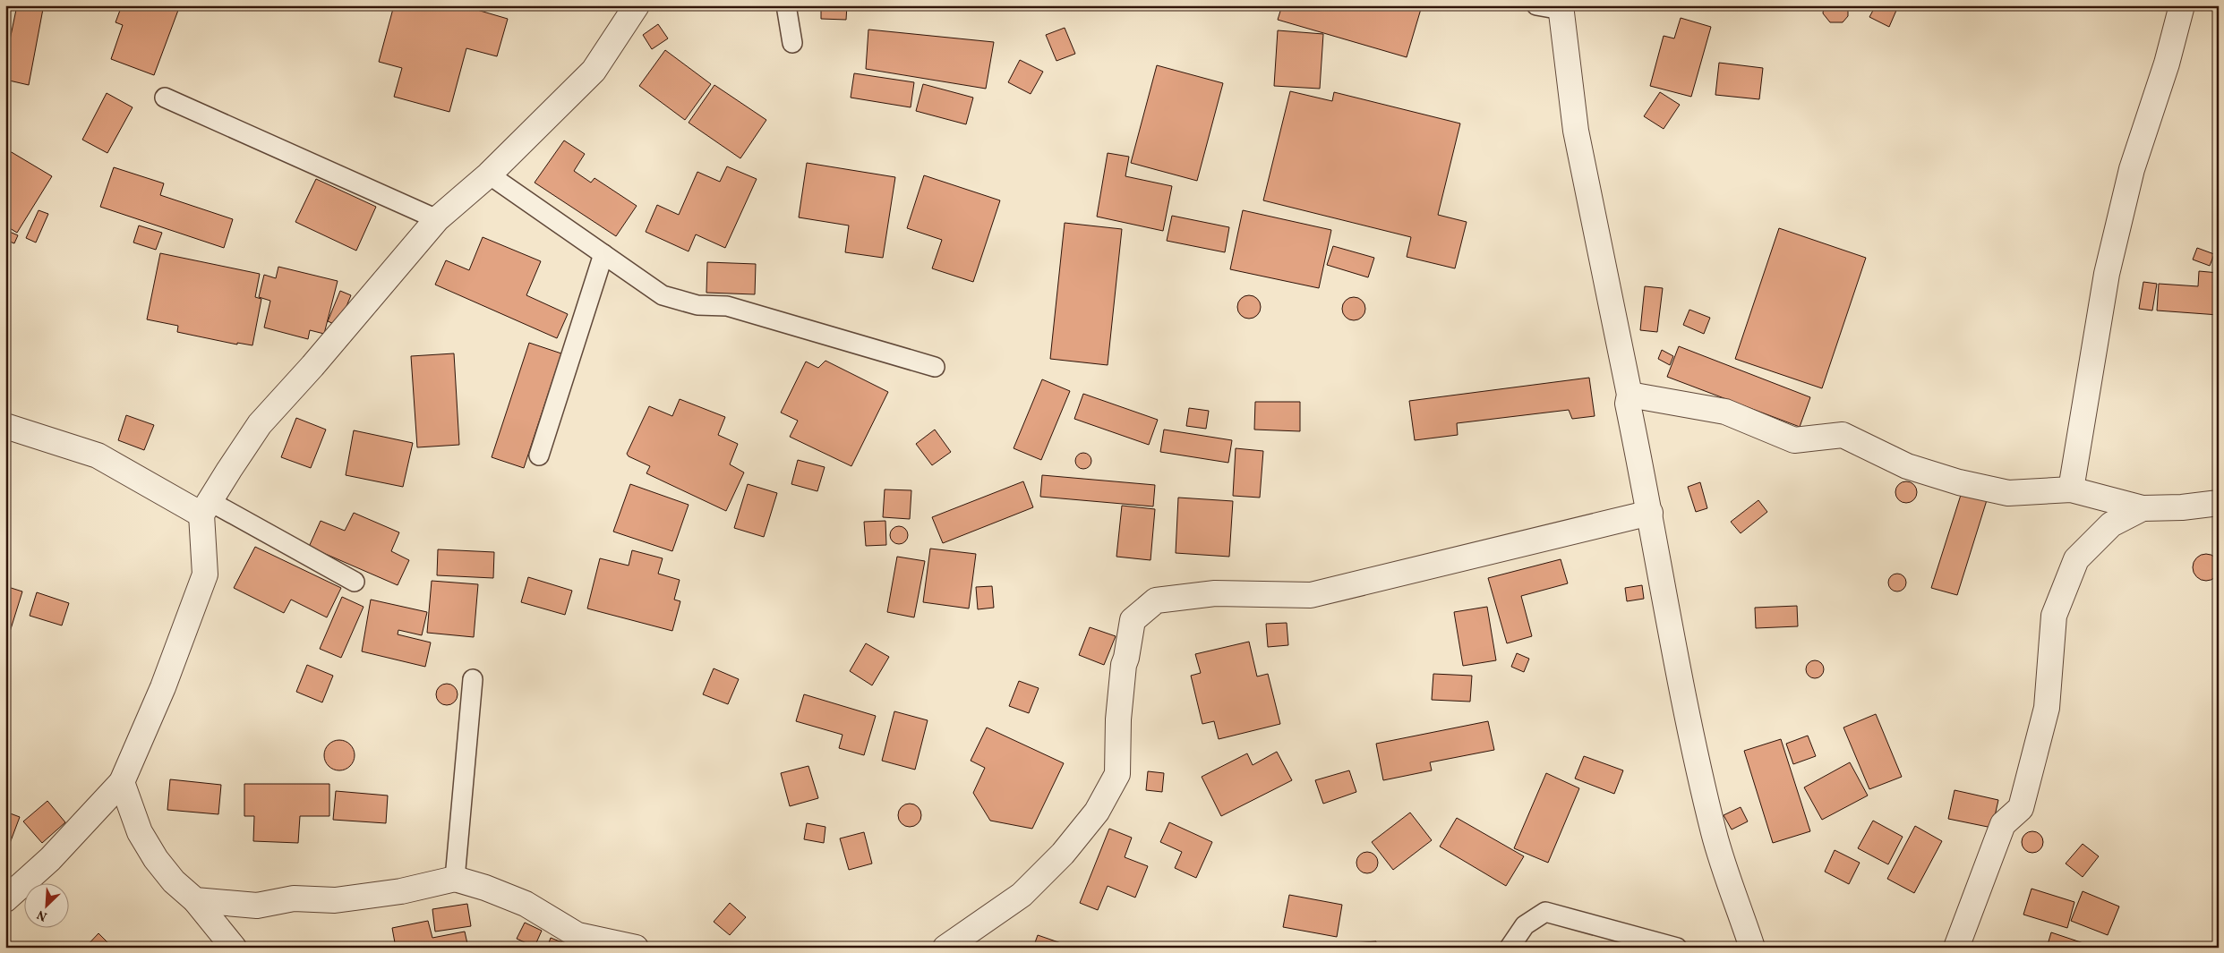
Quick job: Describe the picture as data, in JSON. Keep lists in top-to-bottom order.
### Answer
{
  "north": "bottom left"
}
